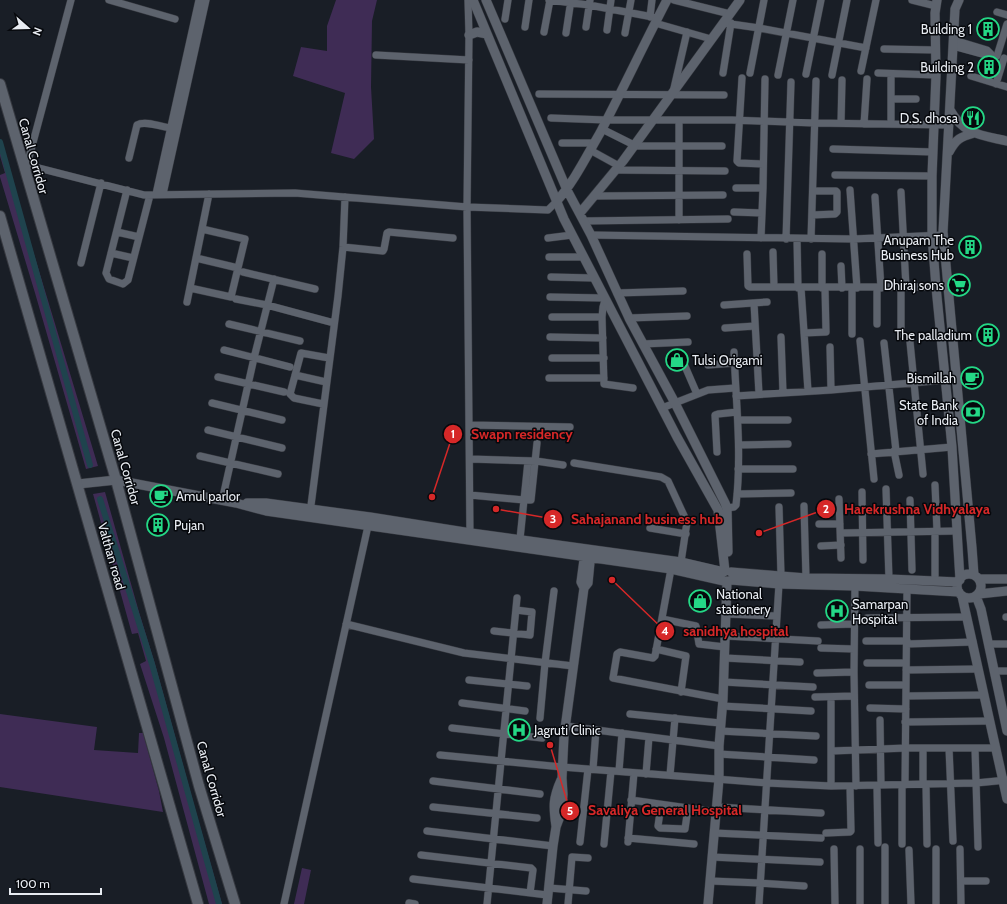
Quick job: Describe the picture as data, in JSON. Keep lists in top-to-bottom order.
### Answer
{
  "streets": {
    "main road": ["Canal Corridor", "Valthan road"]
  },
  "places": {
    "building": [
      "Building 1",
      "Building 2",
      "Anupam The Business Hub",
      "The palladium",
      "Pujan"
    ],
    "restaurant": ["D.S. dhosa"],
    "supermarket": ["Dhiraj sons"],
    "shop": ["Tulsi Origami", "National stationery"],
    "cafe": ["Bismillah", "Amul parlor"],
    "bank": ["State Bank of India"],
    "other": [
      "Swapn residency",
      "Sahajanand business hub",
      "Harekrushna Vidhyalaya",
      "sanidhya hospital",
      "Savaliya General Hospital"
    ],
    "hospital": ["Samarpan Hospital", "Jagruti Clinic"]
  },
  "scale_bar": "100 m",
  "north": "right"
}
